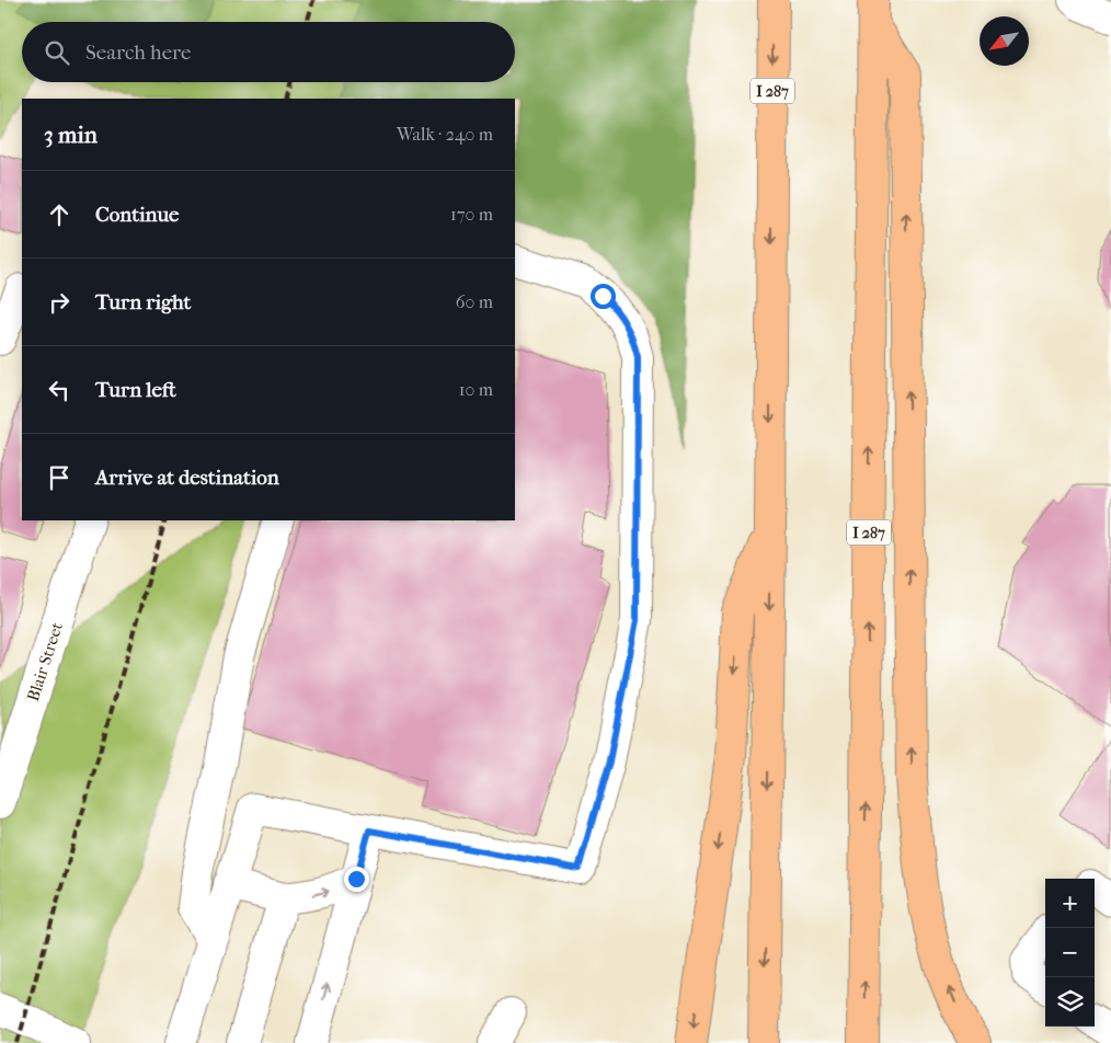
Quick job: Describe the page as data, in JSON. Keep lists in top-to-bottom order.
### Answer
{
  "streets": {
    "highway": ["I 287"],
    "street": ["Blair Street"]
  },
  "north": "bottom left",
  "page": {
    "search": "Search here",
    "heading": ["3 min", "Walk · 240 m"],
    "list": [
      ["Continue", "170 m"],
      ["Turn right", "60 m"],
      ["Turn left", "10 m"],
      "Arrive at destination"
    ],
    "map_buttons": ["+", "−"]
  }
}
